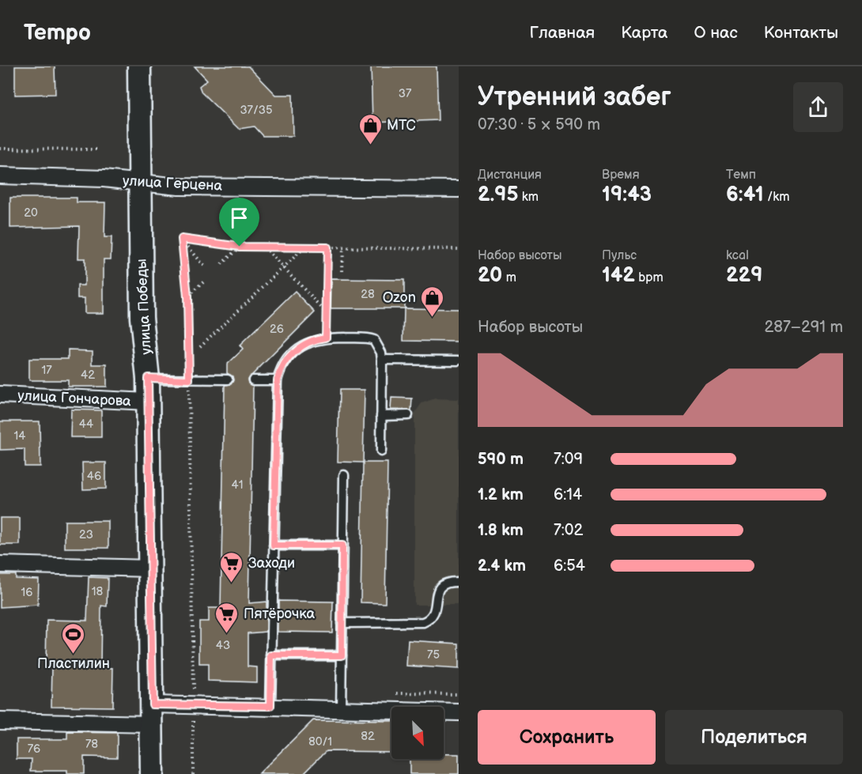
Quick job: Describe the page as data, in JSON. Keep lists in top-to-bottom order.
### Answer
{
  "streets": {
    "street": ["улица Герцена", "улица Победы", "улица Гончарова"]
  },
  "crossings": [
    ["улица Герцена", "улица Победы"],
    ["улица Победы", "улица Гончарова"]
  ],
  "places": {
    "shop": ["МТС", "Ozon"],
    "supermarket": ["Заходи", "Пятёрочка"],
    "sports": ["Пластилин"]
  },
  "house_numbers": [
    "37",
    "37/35",
    "20",
    "28",
    "26",
    "17",
    "42",
    "44",
    "14",
    "46",
    "41",
    "23",
    "18",
    "16",
    "43",
    "75",
    "82",
    "80/1",
    "78",
    "76"
  ],
  "north": "bottom right",
  "page": {
    "header": "Tempo",
    "nav": [
      "Главная",
      "Карта",
      "О нас",
      "Контакты"
    ],
    "heading": ["Утренний забег", "07:30 · 5 × 590 m"],
    "stats": [
      ["Дистанция", "2.95 km"],
      ["Время", "19:43"],
      ["Темп", "6:41 /km"],
      ["Набор высоты", "20 m"],
      ["Пульс", "142 bpm"],
      ["kcal", "229"]
    ],
    "chart": ["Набор высоты", "287–291 m"],
    "list": [
      {
        "name": "590 m",
        "note": "7:09"
      },
      {
        "name": "1.2 km",
        "note": "6:14"
      },
      {
        "name": "1.8 km",
        "note": "7:02"
      },
      {
        "name": "2.4 km",
        "note": "6:54"
      }
    ],
    "buttons": ["Сохранить", "Поделиться"]
  }
}
